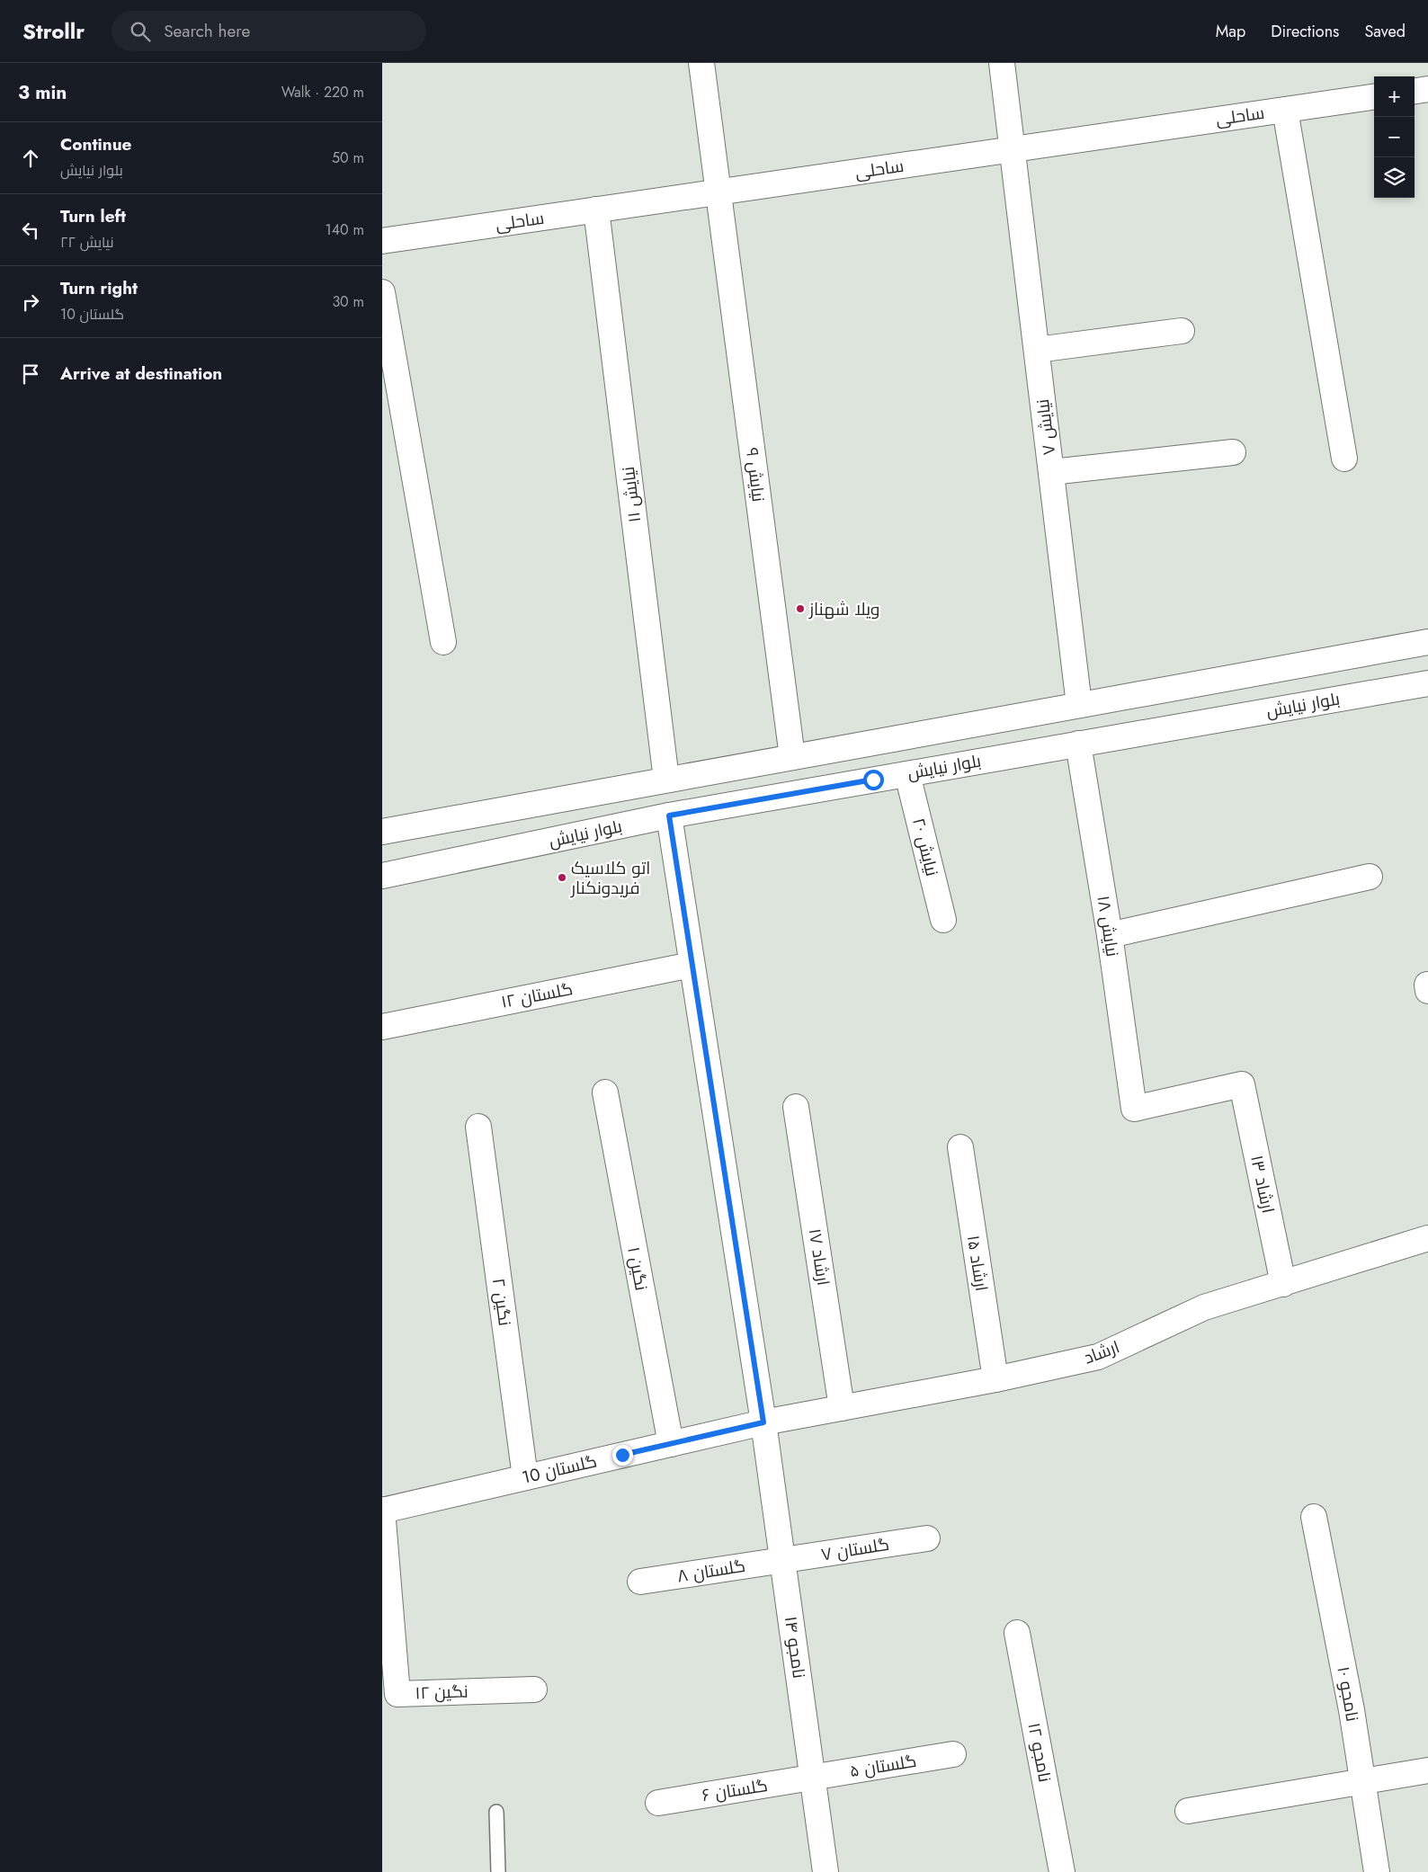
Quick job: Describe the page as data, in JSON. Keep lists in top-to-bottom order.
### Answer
{
  "streets": {
    "street": [
      "ساحلی",
      "نیایش ۷",
      "نیایش ۹",
      "نیایش ۱۱",
      "بلوار نیایش",
      "نیایش ۲۰",
      "نیایش ۱۸",
      "گلستان ۱۲",
      "ارشاد ۱۳",
      "ارشاد ۱۷",
      "ارشاد ۱۵",
      "نگین ۱",
      "نگین ۲",
      "ارشاد",
      "گلستان 10",
      "گلستان ۷",
      "گلستان ۸",
      "نامجو ۱۴",
      "نگین ۱۲",
      "نامجو ۱۰",
      "نامجو ۱۲",
      "گلستان ۵",
      "گلستان ۶"
    ]
  },
  "crossings": [
    ["ساحلی", "نیایش ۷"],
    ["ساحلی", "نیایش ۹"],
    ["ساحلی", "نیایش ۱۱"],
    ["بلوار نیایش", "نیایش ۲۰"],
    ["بلوار نیایش", "نیایش ۱۸"],
    ["بلوار نیایش", "نامجو ۱۴"],
    ["نیایش ۱۸", "ارشاد ۱۳"],
    ["گلستان ۱۲", "نامجو ۱۴"],
    ["ارشاد ۱۳", "ارشاد"],
    ["ارشاد ۱۷", "ارشاد"],
    ["ارشاد ۱۵", "ارشاد"],
    ["نگین ۱", "گلستان 10"],
    ["نگین ۲", "گلستان 10"],
    ["ارشاد", "گلستان 10"],
    ["ارشاد", "نامجو ۱۴"],
    ["گلستان 10", "نامجو ۱۴"],
    ["گلستان 10", "نگین ۱۲"],
    ["گلستان ۷", "گلستان ۸"],
    ["گلستان ۷", "نامجو ۱۴"],
    ["گلستان ۸", "نامجو ۱۴"],
    ["نامجو ۱۴", "گلستان ۵"],
    ["نامجو ۱۴", "گلستان ۶"],
    ["گلستان ۵", "گلستان ۶"]
  ],
  "places": ["ویلا شهناز", "اتو کلاسیک فریدونکنار"],
  "page": {
    "header": "Strollr",
    "search": "Search here",
    "nav": ["Map", "Directions", "Saved"],
    "heading": ["3 min", "Walk · 220 m"],
    "map_buttons": ["+", "−"],
    "list": [
      ["Continue", "بلوار نیایش", "50 m"],
      ["Turn left", "نیایش ۲۲", "140 m"],
      ["Turn right", "گلستان 10", "30 m"],
      "Arrive at destination"
    ]
  }
}
